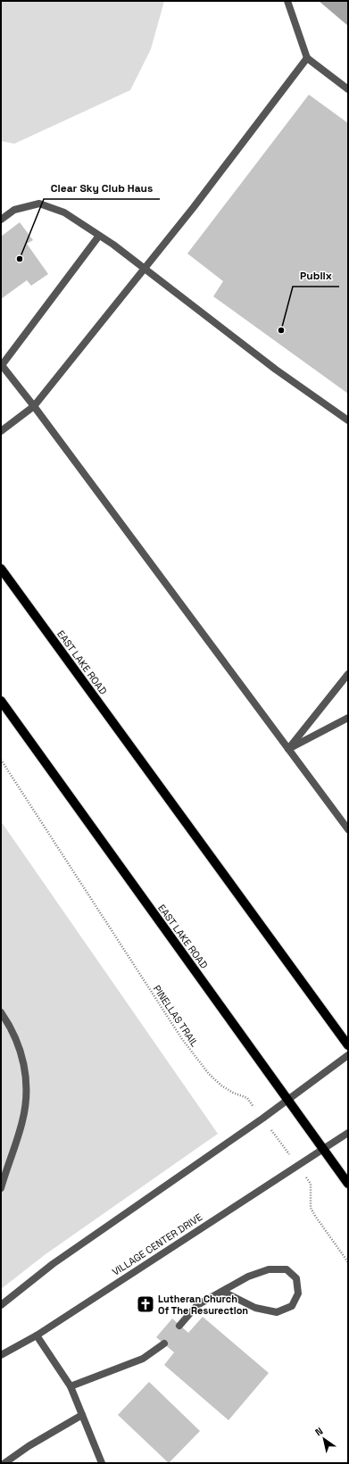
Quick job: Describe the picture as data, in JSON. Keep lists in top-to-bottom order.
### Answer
{
  "streets": {
    "main road": ["EAST LAKE ROAD"],
    "street": ["VILLAGE CENTER DRIVE"],
    "path": ["PINELLAS TRAIL"]
  },
  "crossings": [
    ["EAST LAKE ROAD", "VILLAGE CENTER DRIVE"],
    ["PINELLAS TRAIL", "VILLAGE CENTER DRIVE"]
  ],
  "places": {
    "other": ["Clear Sky Club Haus", "Publix"],
    "church": ["Lutheran Church Of The Resurection"]
  },
  "north": "top left"
}
